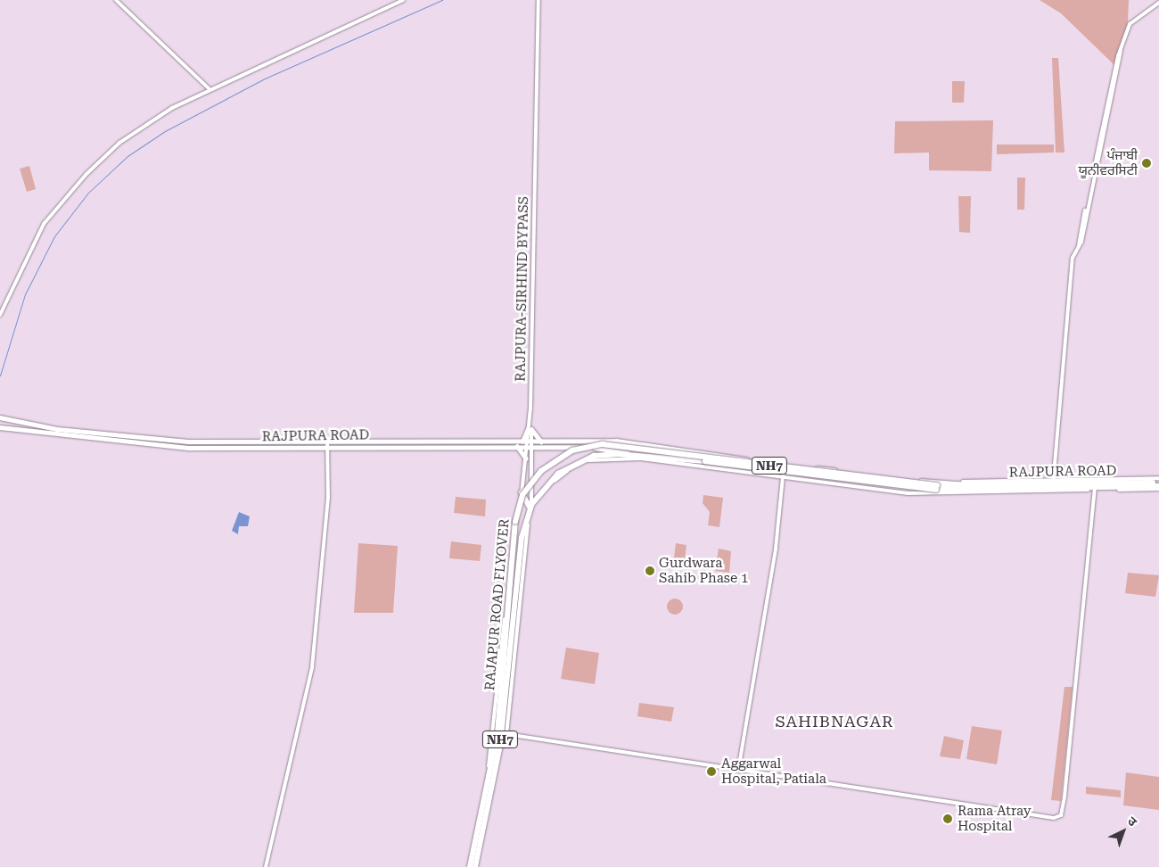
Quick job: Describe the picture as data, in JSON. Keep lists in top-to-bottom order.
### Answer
{
  "streets": {
    "highway": ["RAJPURA ROAD", "NH7", "RAJAPUR ROAD FLYOVER"],
    "street": ["RAJPURA-SIRHIND BYPASS"]
  },
  "crossings": [
    ["RAJPURA-SIRHIND BYPASS", "RAJPURA ROAD"],
    ["RAJPURA ROAD", "NH7"],
    ["RAJPURA ROAD", "RAJAPUR ROAD FLYOVER"],
    ["NH7", "RAJAPUR ROAD FLYOVER"]
  ],
  "districts": ["SAHIBNAGAR"],
  "places": [
    "ਪੰਜਾਬੀ ਯੂਨੀਵਰਸਿਟੀ",
    "Gurdwara Sahib Phase 1",
    "Aggarwal Hospital, Patiala",
    "Rama Atray Hospital"
  ],
  "north": "top right"
}
